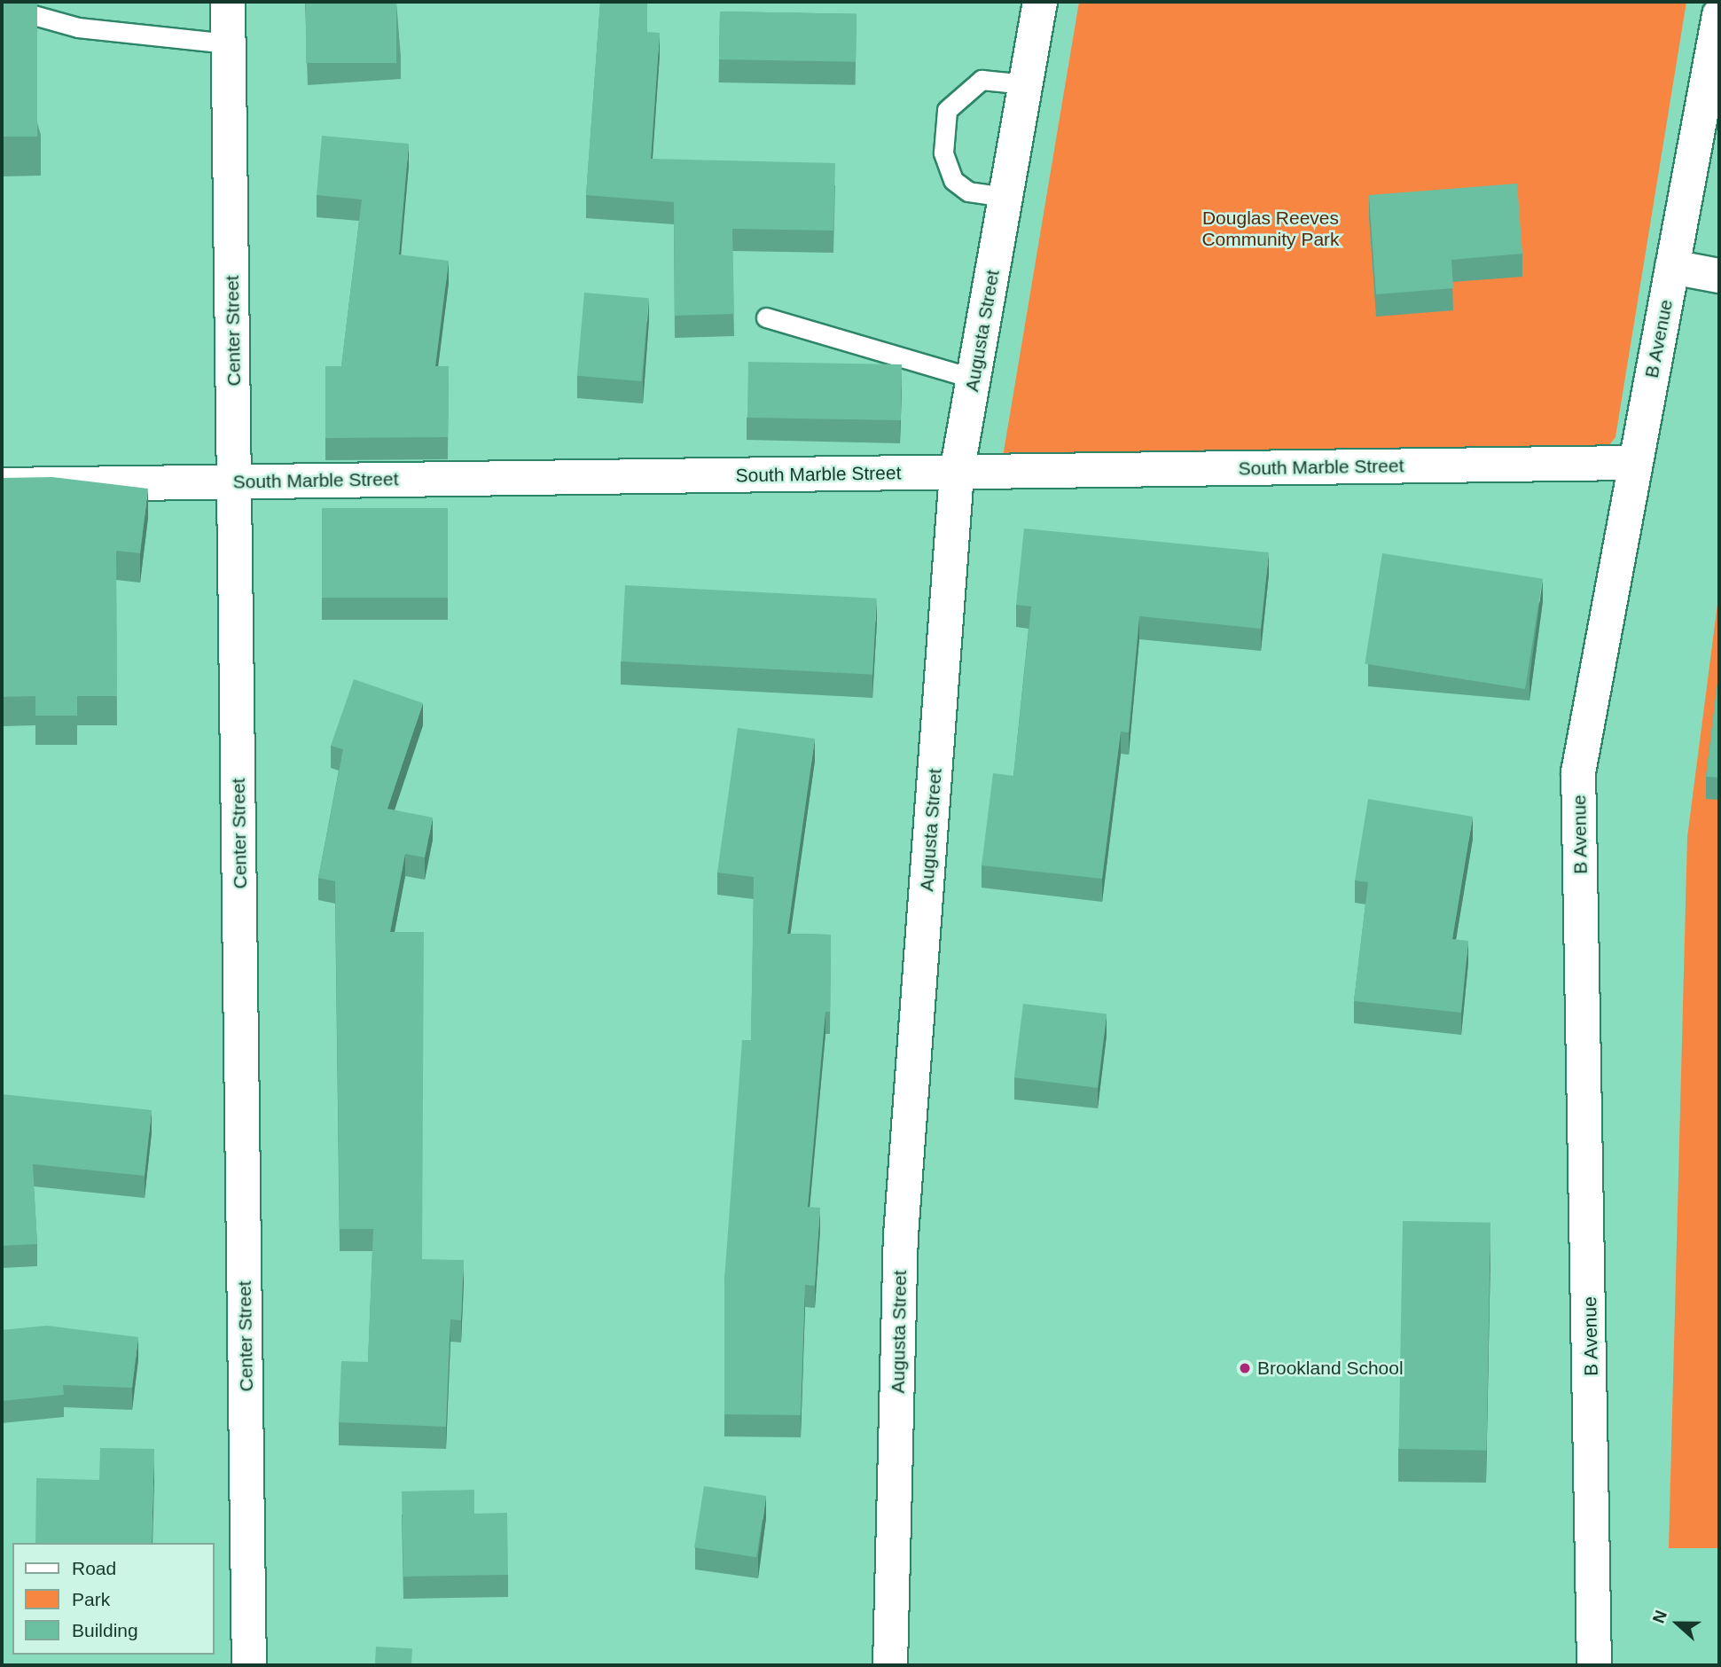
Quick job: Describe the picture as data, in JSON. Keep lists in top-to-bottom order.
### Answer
{
  "streets": {
    "street": [
      "Center Street",
      "Augusta Street",
      "B Avenue",
      "South Marble Street"
    ]
  },
  "crossings": [
    ["Center Street", "South Marble Street"],
    ["Augusta Street", "South Marble Street"],
    ["B Avenue", "South Marble Street"]
  ],
  "parks": ["Douglas Reeves Community Park"],
  "places": ["Brookland School"],
  "legend": ["Road", "Park", "Building"],
  "north": "left"
}
